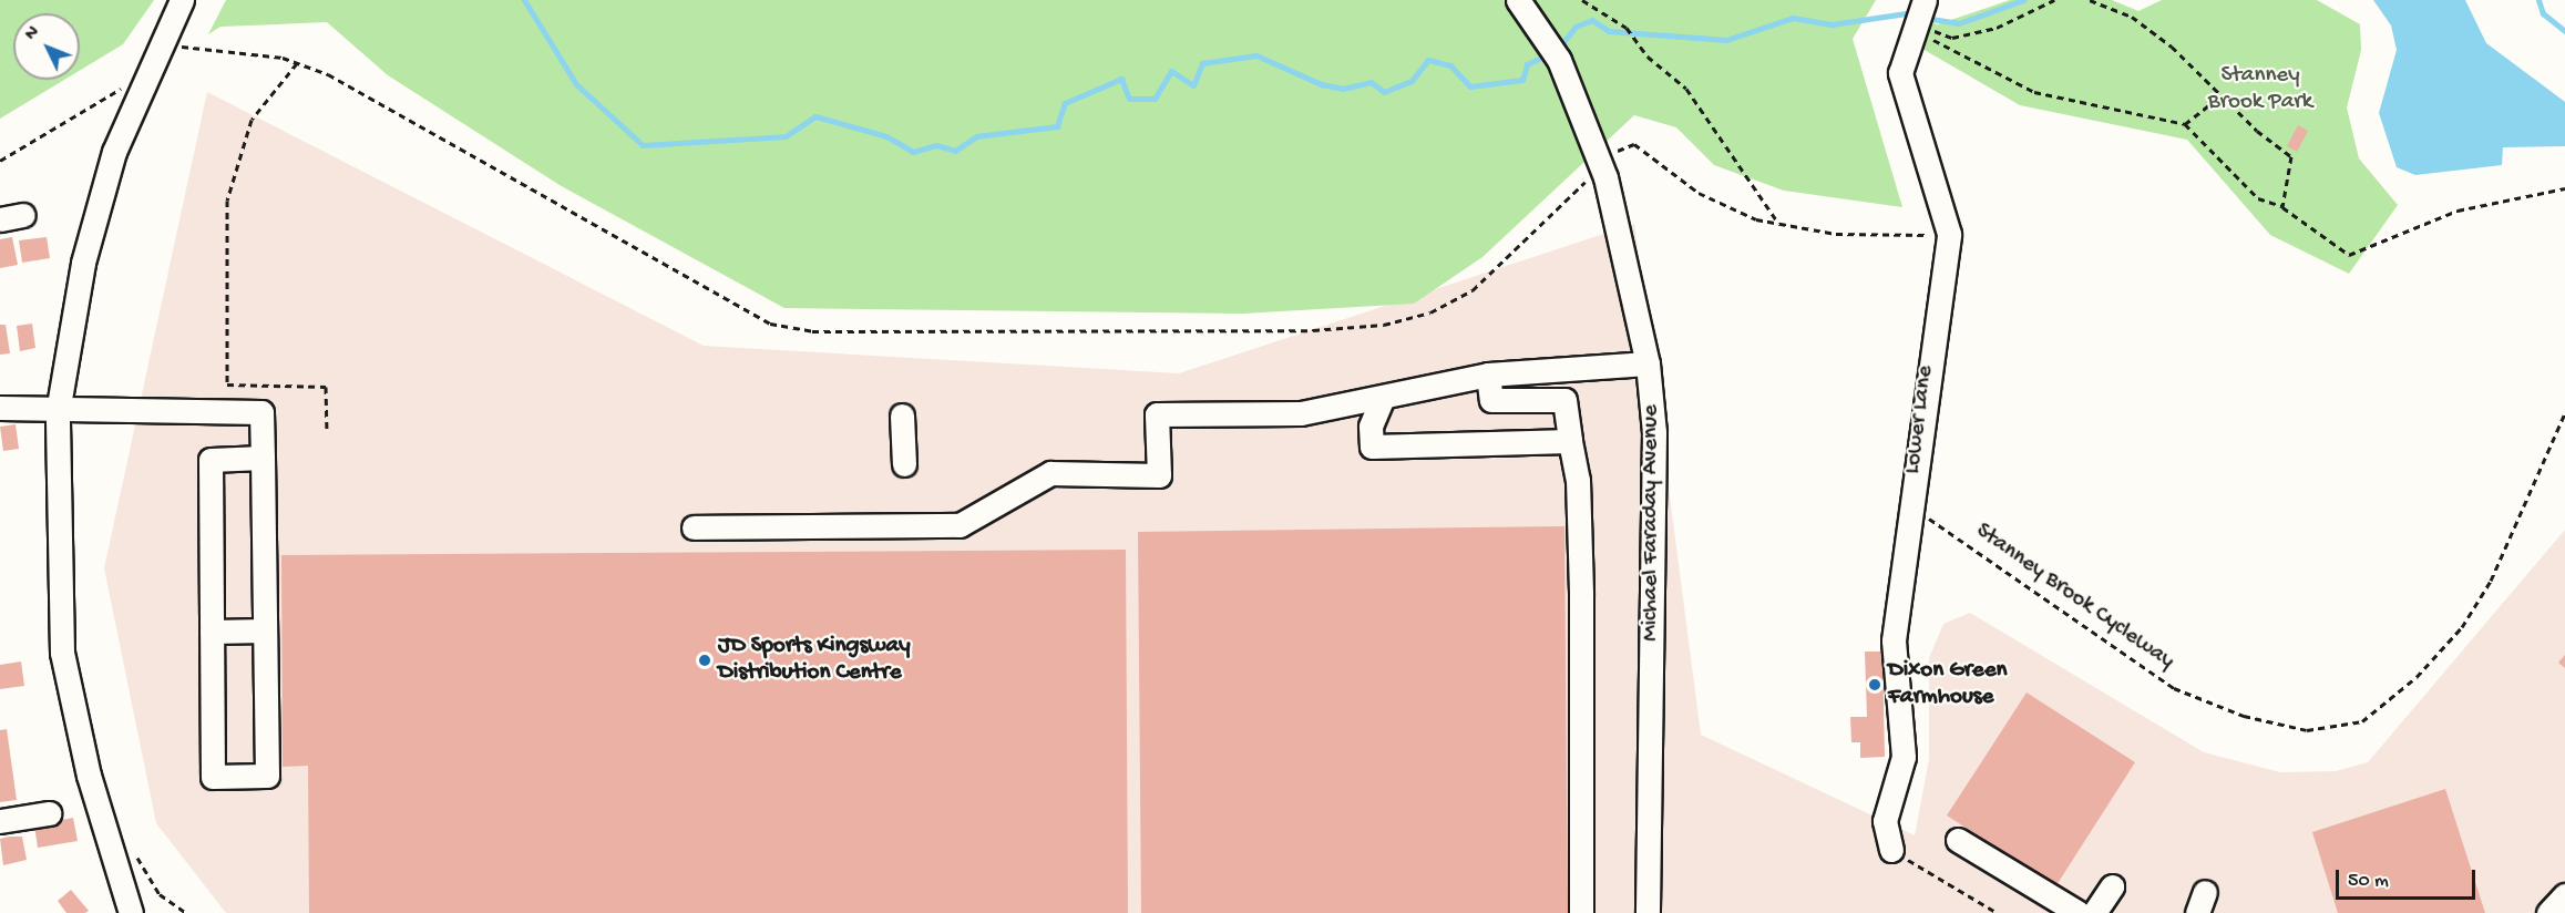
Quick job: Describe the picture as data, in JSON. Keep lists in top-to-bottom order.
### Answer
{
  "streets": {
    "street": ["Lower Lane", "Michael Faraday Avenue"],
    "path": ["Stanney Brook Cycleway"]
  },
  "crossings": [
    ["Lower Lane", "Stanney Brook Cycleway"]
  ],
  "parks": ["Stanney Brook Park"],
  "places": ["JD Sports Kingsway Distribution Centre", "Dixon Green Farmhouse"],
  "scale_bar": "50 m",
  "north": "top left"
}
